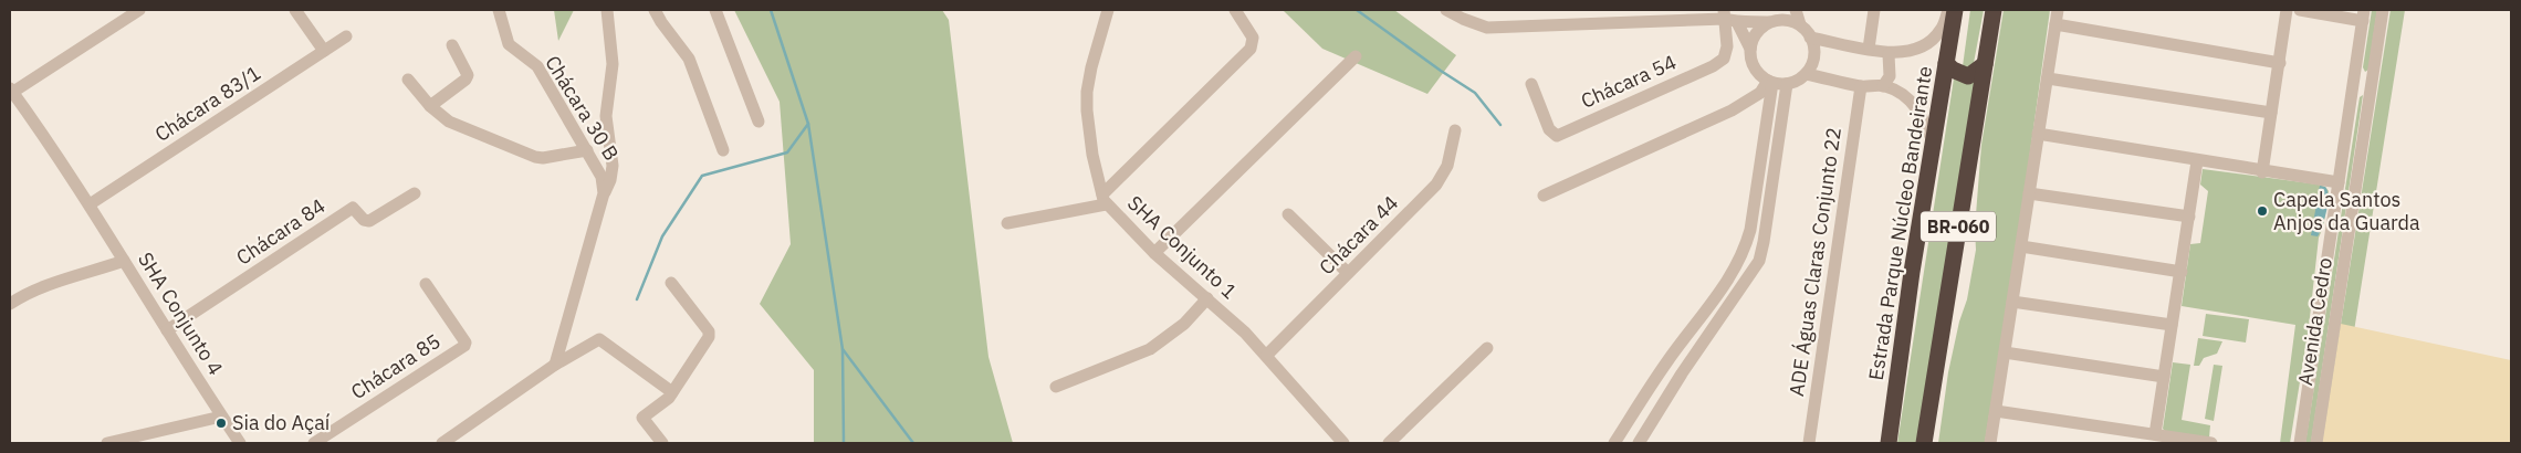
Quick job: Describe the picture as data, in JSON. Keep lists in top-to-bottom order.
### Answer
{
  "streets": {
    "highway": ["Estrada Parque Núcleo Bandeirante", "BR-060"],
    "street": [
      "Chácara 54",
      "Chácara 83/1",
      "Chácara 30 B",
      "Chácara 84",
      "Chácara 44",
      "SHA Conjunto 1",
      "ADE Águas Claras Conjunto 22",
      "SHA Conjunto 4",
      "Avenida Cedro",
      "Chácara 85"
    ]
  },
  "crossings": [
    ["Chácara 83/1", "SHA Conjunto 4"],
    ["Chácara 84", "SHA Conjunto 4"],
    ["Chácara 44", "SHA Conjunto 1"]
  ],
  "places": ["Capela Santos Anjos da Guarda", "Sia do Açaí"]
}
